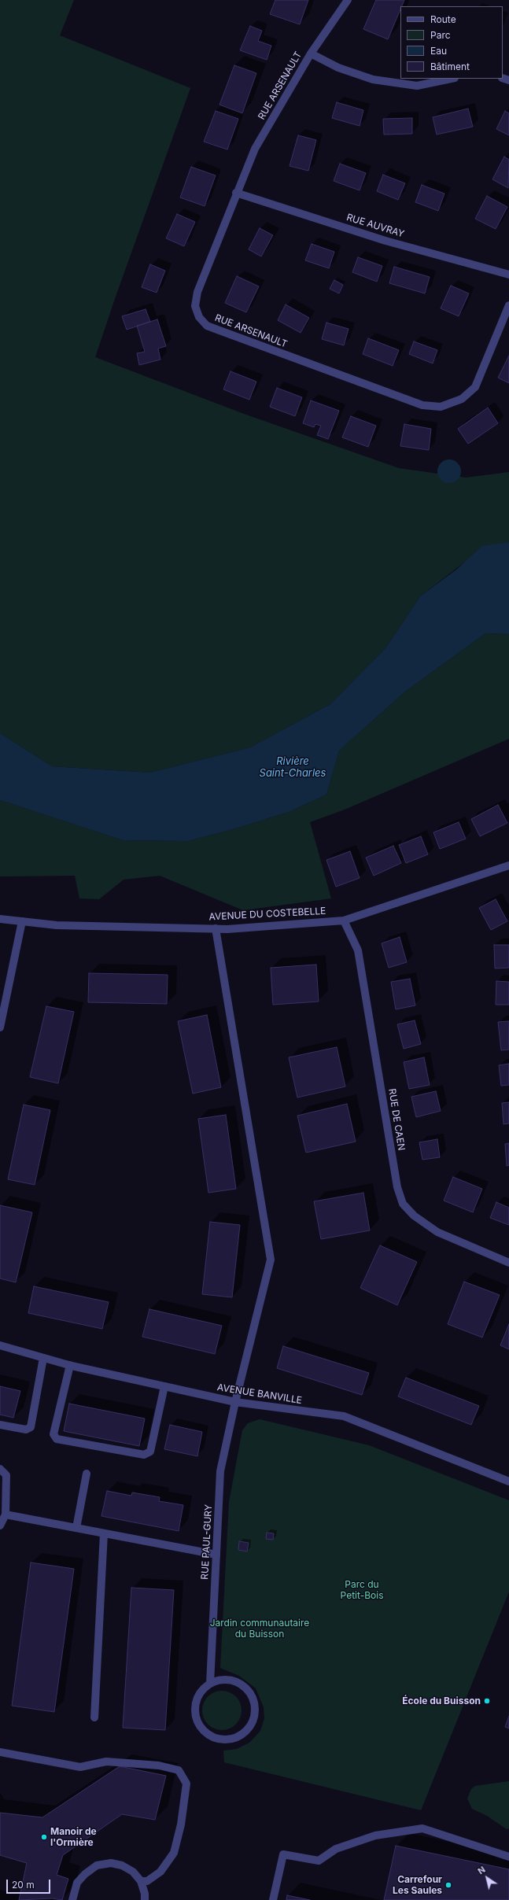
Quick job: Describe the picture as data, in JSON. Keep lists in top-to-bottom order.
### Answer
{
  "streets": {
    "street": [
      "RUE ARSENAULT",
      "RUE AUVRAY",
      "AVENUE DU COSTEBELLE",
      "RUE DE CAEN",
      "AVENUE BANVILLE",
      "RUE PAUL-GURY"
    ]
  },
  "crossings": [
    ["RUE ARSENAULT", "RUE AUVRAY"],
    ["AVENUE DU COSTEBELLE", "RUE DE CAEN"],
    ["AVENUE DU COSTEBELLE", "RUE PAUL-GURY"],
    ["AVENUE BANVILLE", "RUE PAUL-GURY"]
  ],
  "water": ["Rivière Saint-Charles"],
  "parks": ["Parc du Petit-Bois", "Jardin communautaire du Buisson"],
  "places": ["École du Buisson", "Manoir de l'Ormière", "Carrefour Les Saules"],
  "legend": [
    "Route",
    "Parc",
    "Eau",
    "Bâtiment"
  ],
  "scale_bar": "20 m",
  "north": "top left"
}
